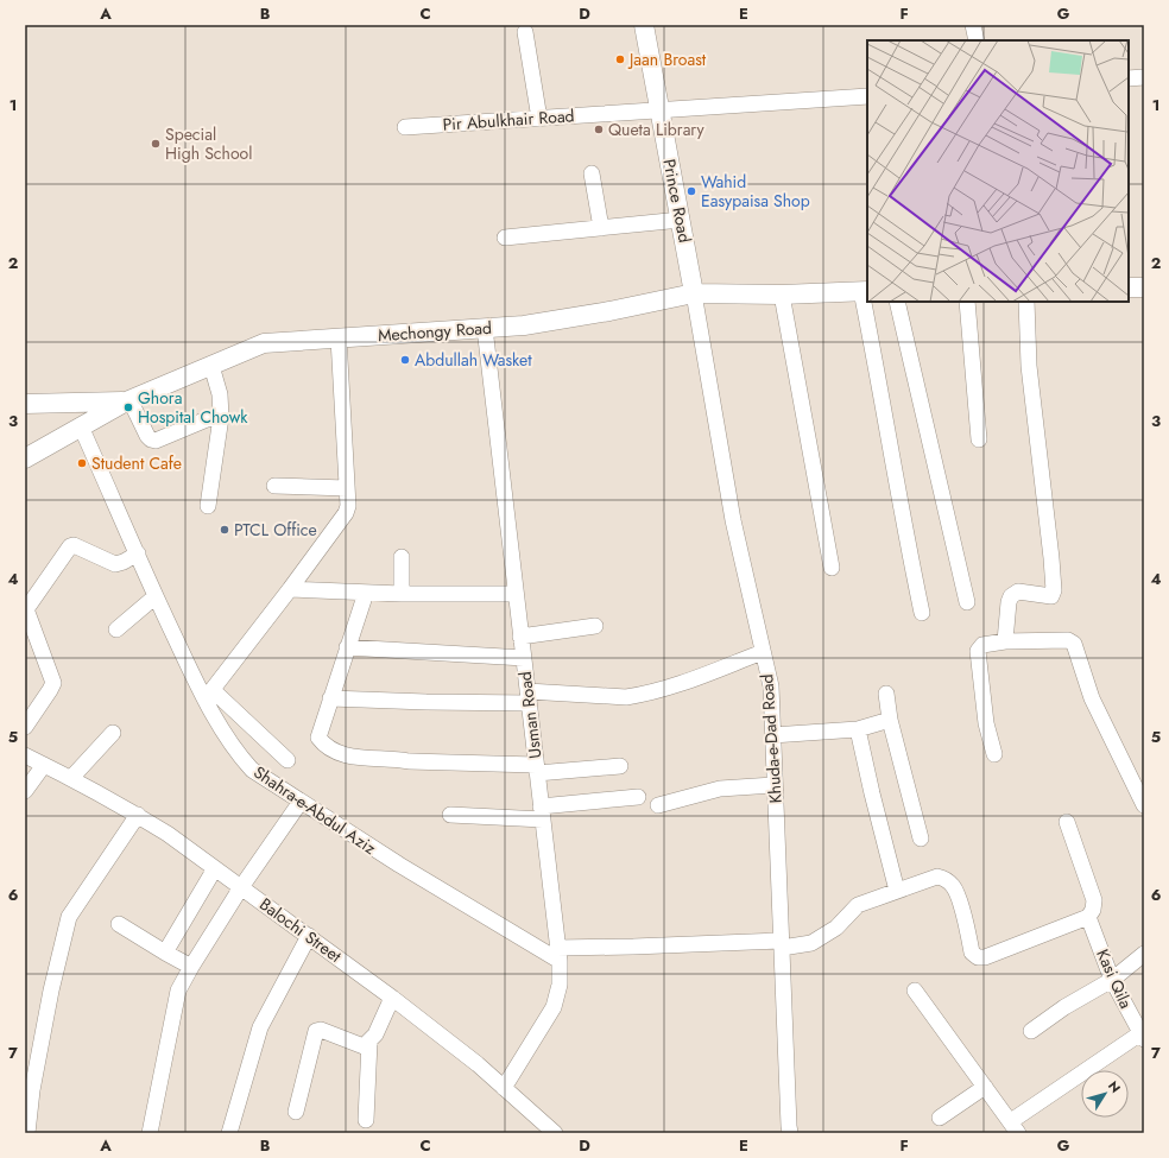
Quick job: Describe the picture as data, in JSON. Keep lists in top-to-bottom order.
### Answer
{
  "streets": {
    "street": [
      "Pir Abulkhair Road",
      "Prince Road",
      "Mechongy Road",
      "Usman Road",
      "Khuda-e-Dad Road",
      "Shahra-e-Abdul Aziz",
      "Balochi Street",
      "Kasi Qila"
    ]
  },
  "crossings": [
    ["Pir Abulkhair Road", "Prince Road"],
    ["Prince Road", "Mechongy Road"],
    ["Prince Road", "Khuda-e-Dad Road"],
    ["Mechongy Road", "Usman Road"],
    ["Mechongy Road", "Khuda-e-Dad Road"],
    ["Mechongy Road", "Shahra-e-Abdul Aziz"],
    ["Usman Road", "Shahra-e-Abdul Aziz"],
    ["Usman Road", "Balochi Street"]
  ],
  "places": [
    "Jaan Broast",
    "Queta Library",
    "Special High School",
    "Wahid Easypaisa Shop",
    "Abdullah Wasket",
    "Ghora Hospital Chowk",
    "Student Cafe",
    "PTCL Office"
  ],
  "north": "top right",
  "grid": {
    "columns": [
      "A",
      "B",
      "C",
      "D",
      "E",
      "F",
      "G"
    ],
    "rows": [
      "1",
      "2",
      "3",
      "4",
      "5",
      "6",
      "7"
    ]
  }
}
